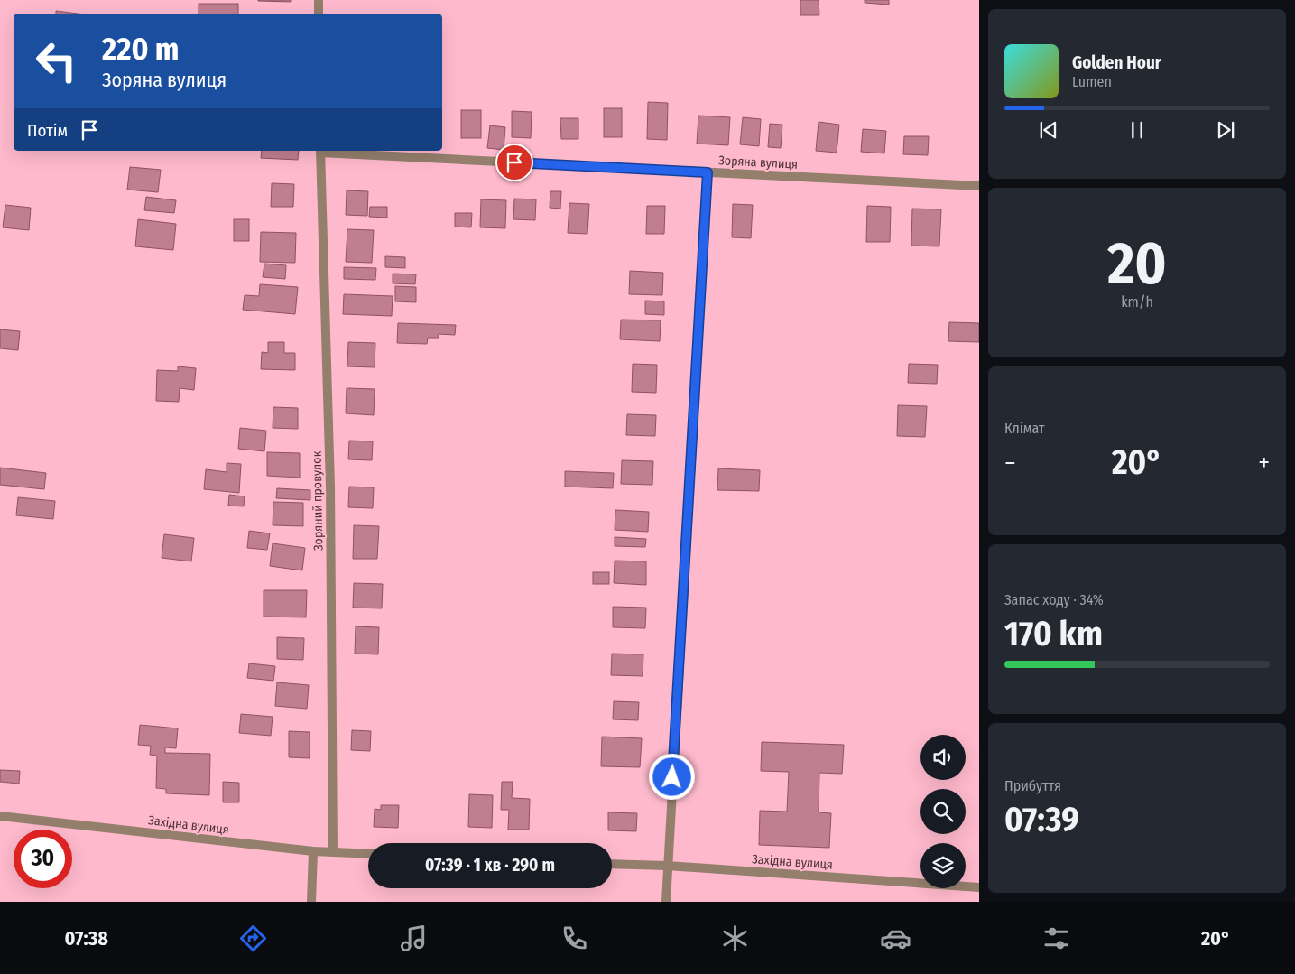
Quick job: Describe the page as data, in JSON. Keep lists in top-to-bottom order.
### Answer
{
  "streets": {
    "street": ["Зоряна вулиця", "Зоряний провулок", "Західна вулиця"]
  },
  "crossings": [
    ["Зоряна вулиця", "Зоряний провулок"],
    ["Зоряний провулок", "Західна вулиця"]
  ],
  "page": {
    "turn": ["220 m", "Зоряна вулиця"],
    "song": ["Golden Hour", "Lumen"],
    "then": "Потім",
    "tile": [
      ["20", "km/h"],
      "Клімат",
      ["Запас ходу · 34%", "170 km"],
      ["Прибуття", "07:39"]
    ],
    "heat": ["−", "20°", "+"],
    "limit": "30",
    "trip": "07:39 · 1 хв · 290 m",
    "tabs": ["07:38", "20°"]
  }
}
